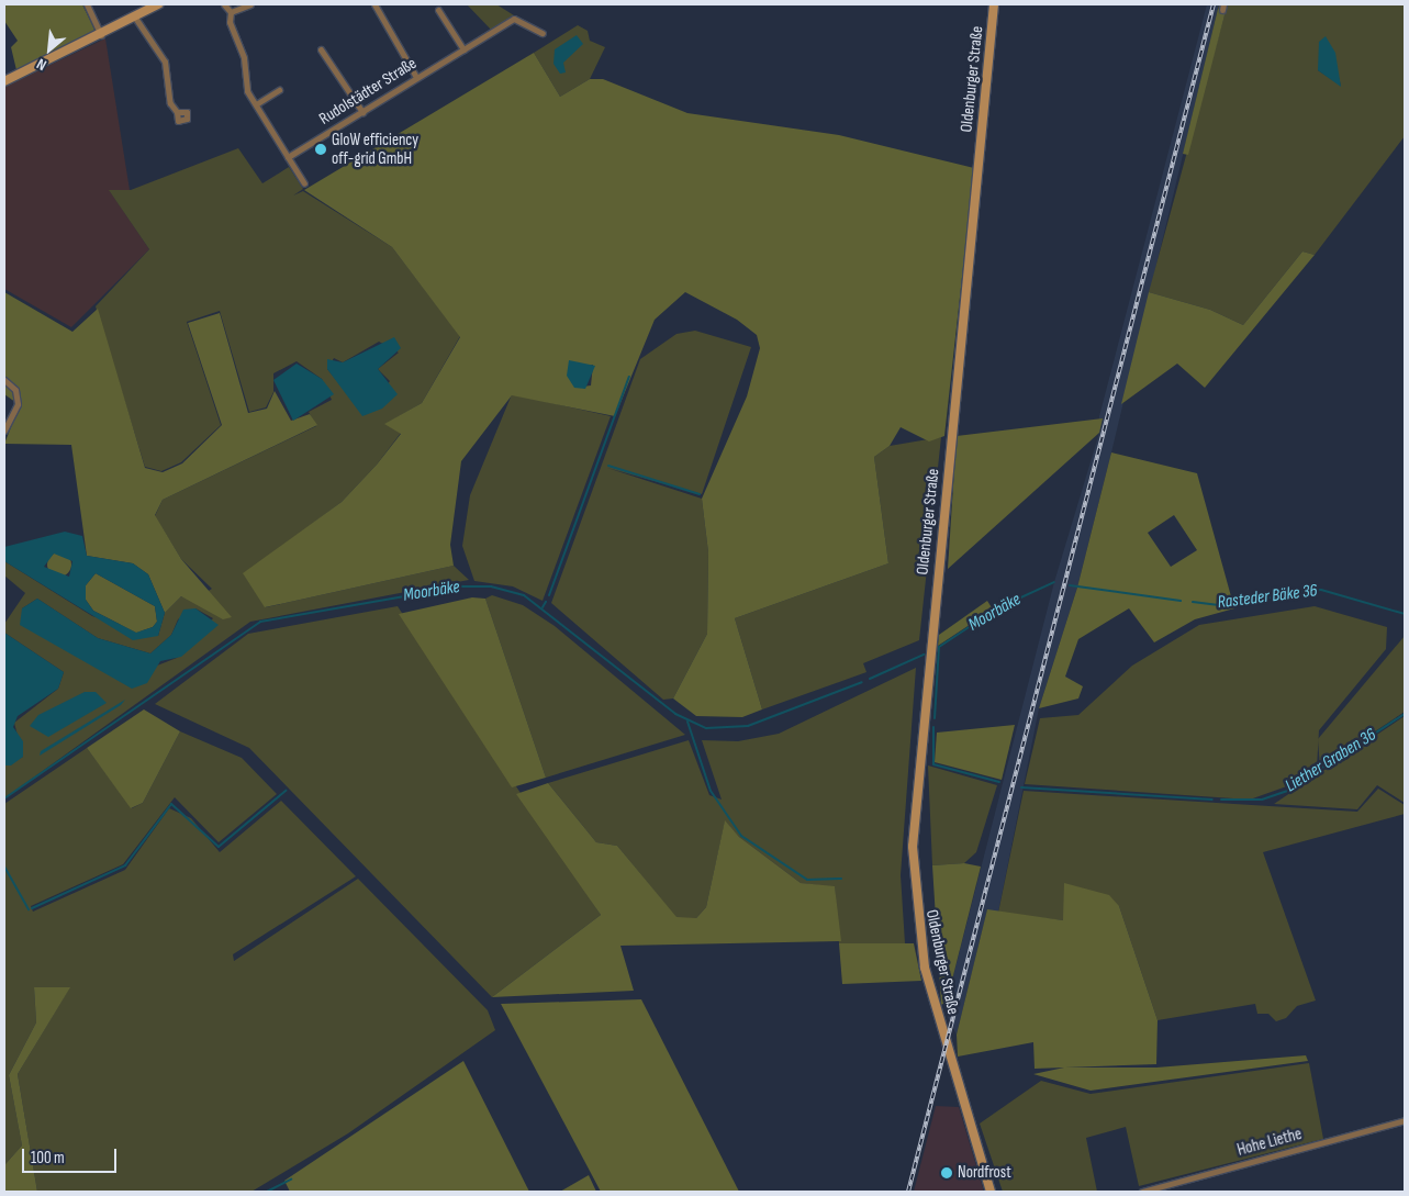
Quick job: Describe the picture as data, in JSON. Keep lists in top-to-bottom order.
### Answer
{
  "streets": {
    "street": ["Oldenburger Straße", "Rudolstädter Straße", "Hohe Liethe"]
  },
  "water": ["Moorbäke", "Rasteder Bäke 36", "Liether Graben 36"],
  "places": ["GloW efficiency off-grid GmbH", "Nordfrost"],
  "scale_bar": "100 m",
  "north": "bottom left"
}
